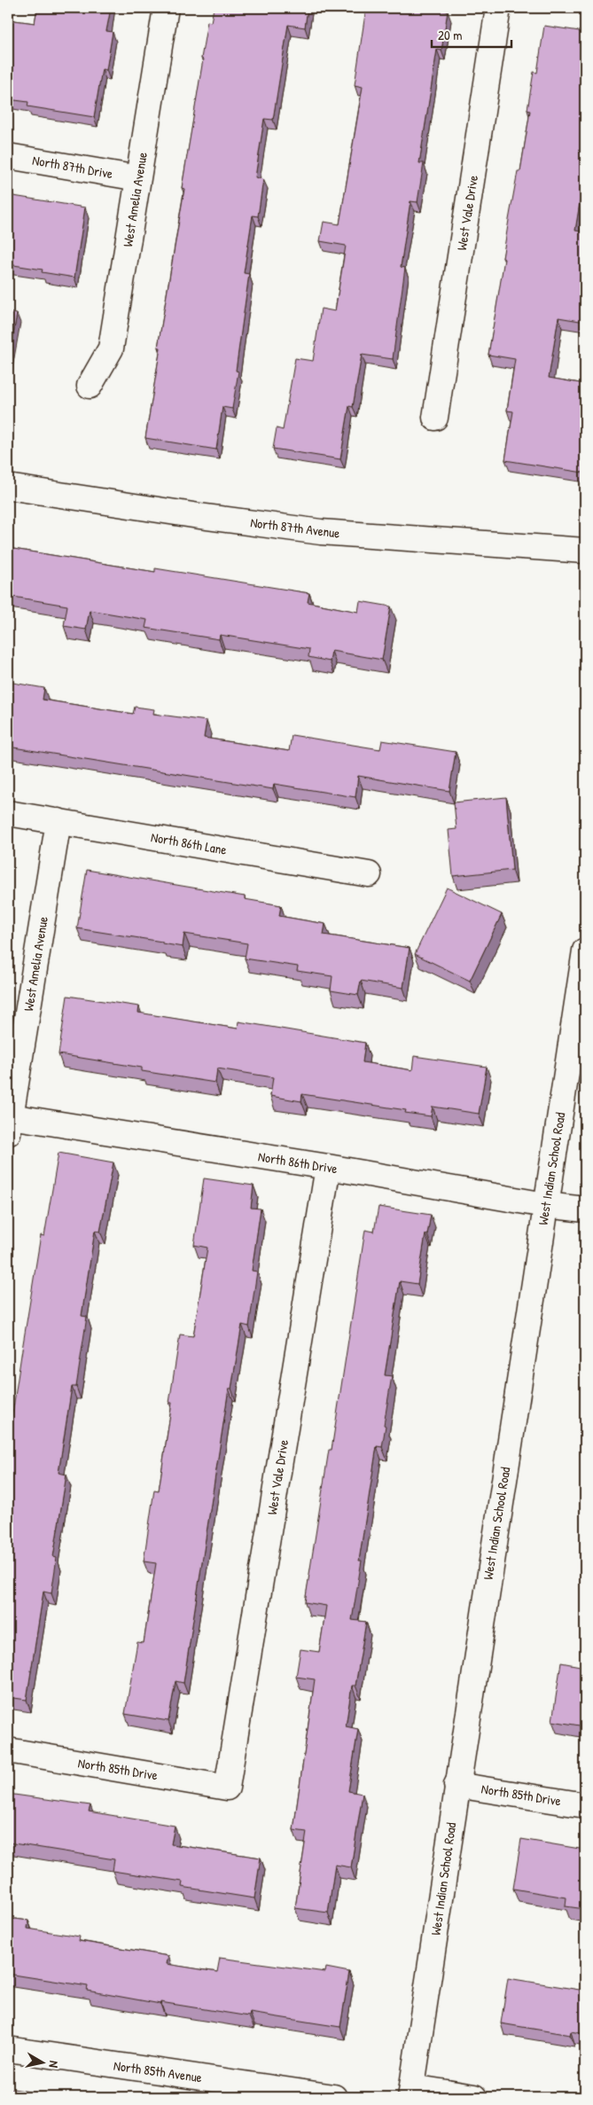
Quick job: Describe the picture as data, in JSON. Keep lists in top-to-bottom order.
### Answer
{
  "streets": {
    "street": [
      "North 87th Drive",
      "West Amelia Avenue",
      "West Vale Drive",
      "North 87th Avenue",
      "North 86th Lane",
      "North 86th Drive",
      "West Indian School Road",
      "North 85th Drive",
      "North 85th Avenue"
    ]
  },
  "crossings": [
    ["North 87th Drive", "West Amelia Avenue"],
    ["West Amelia Avenue", "North 86th Lane"],
    ["West Amelia Avenue", "North 86th Drive"],
    ["West Vale Drive", "North 86th Drive"],
    ["West Vale Drive", "North 85th Drive"],
    ["North 86th Drive", "West Indian School Road"],
    ["West Indian School Road", "North 85th Drive"]
  ],
  "scale_bar": "20 m",
  "north": "right"
}
